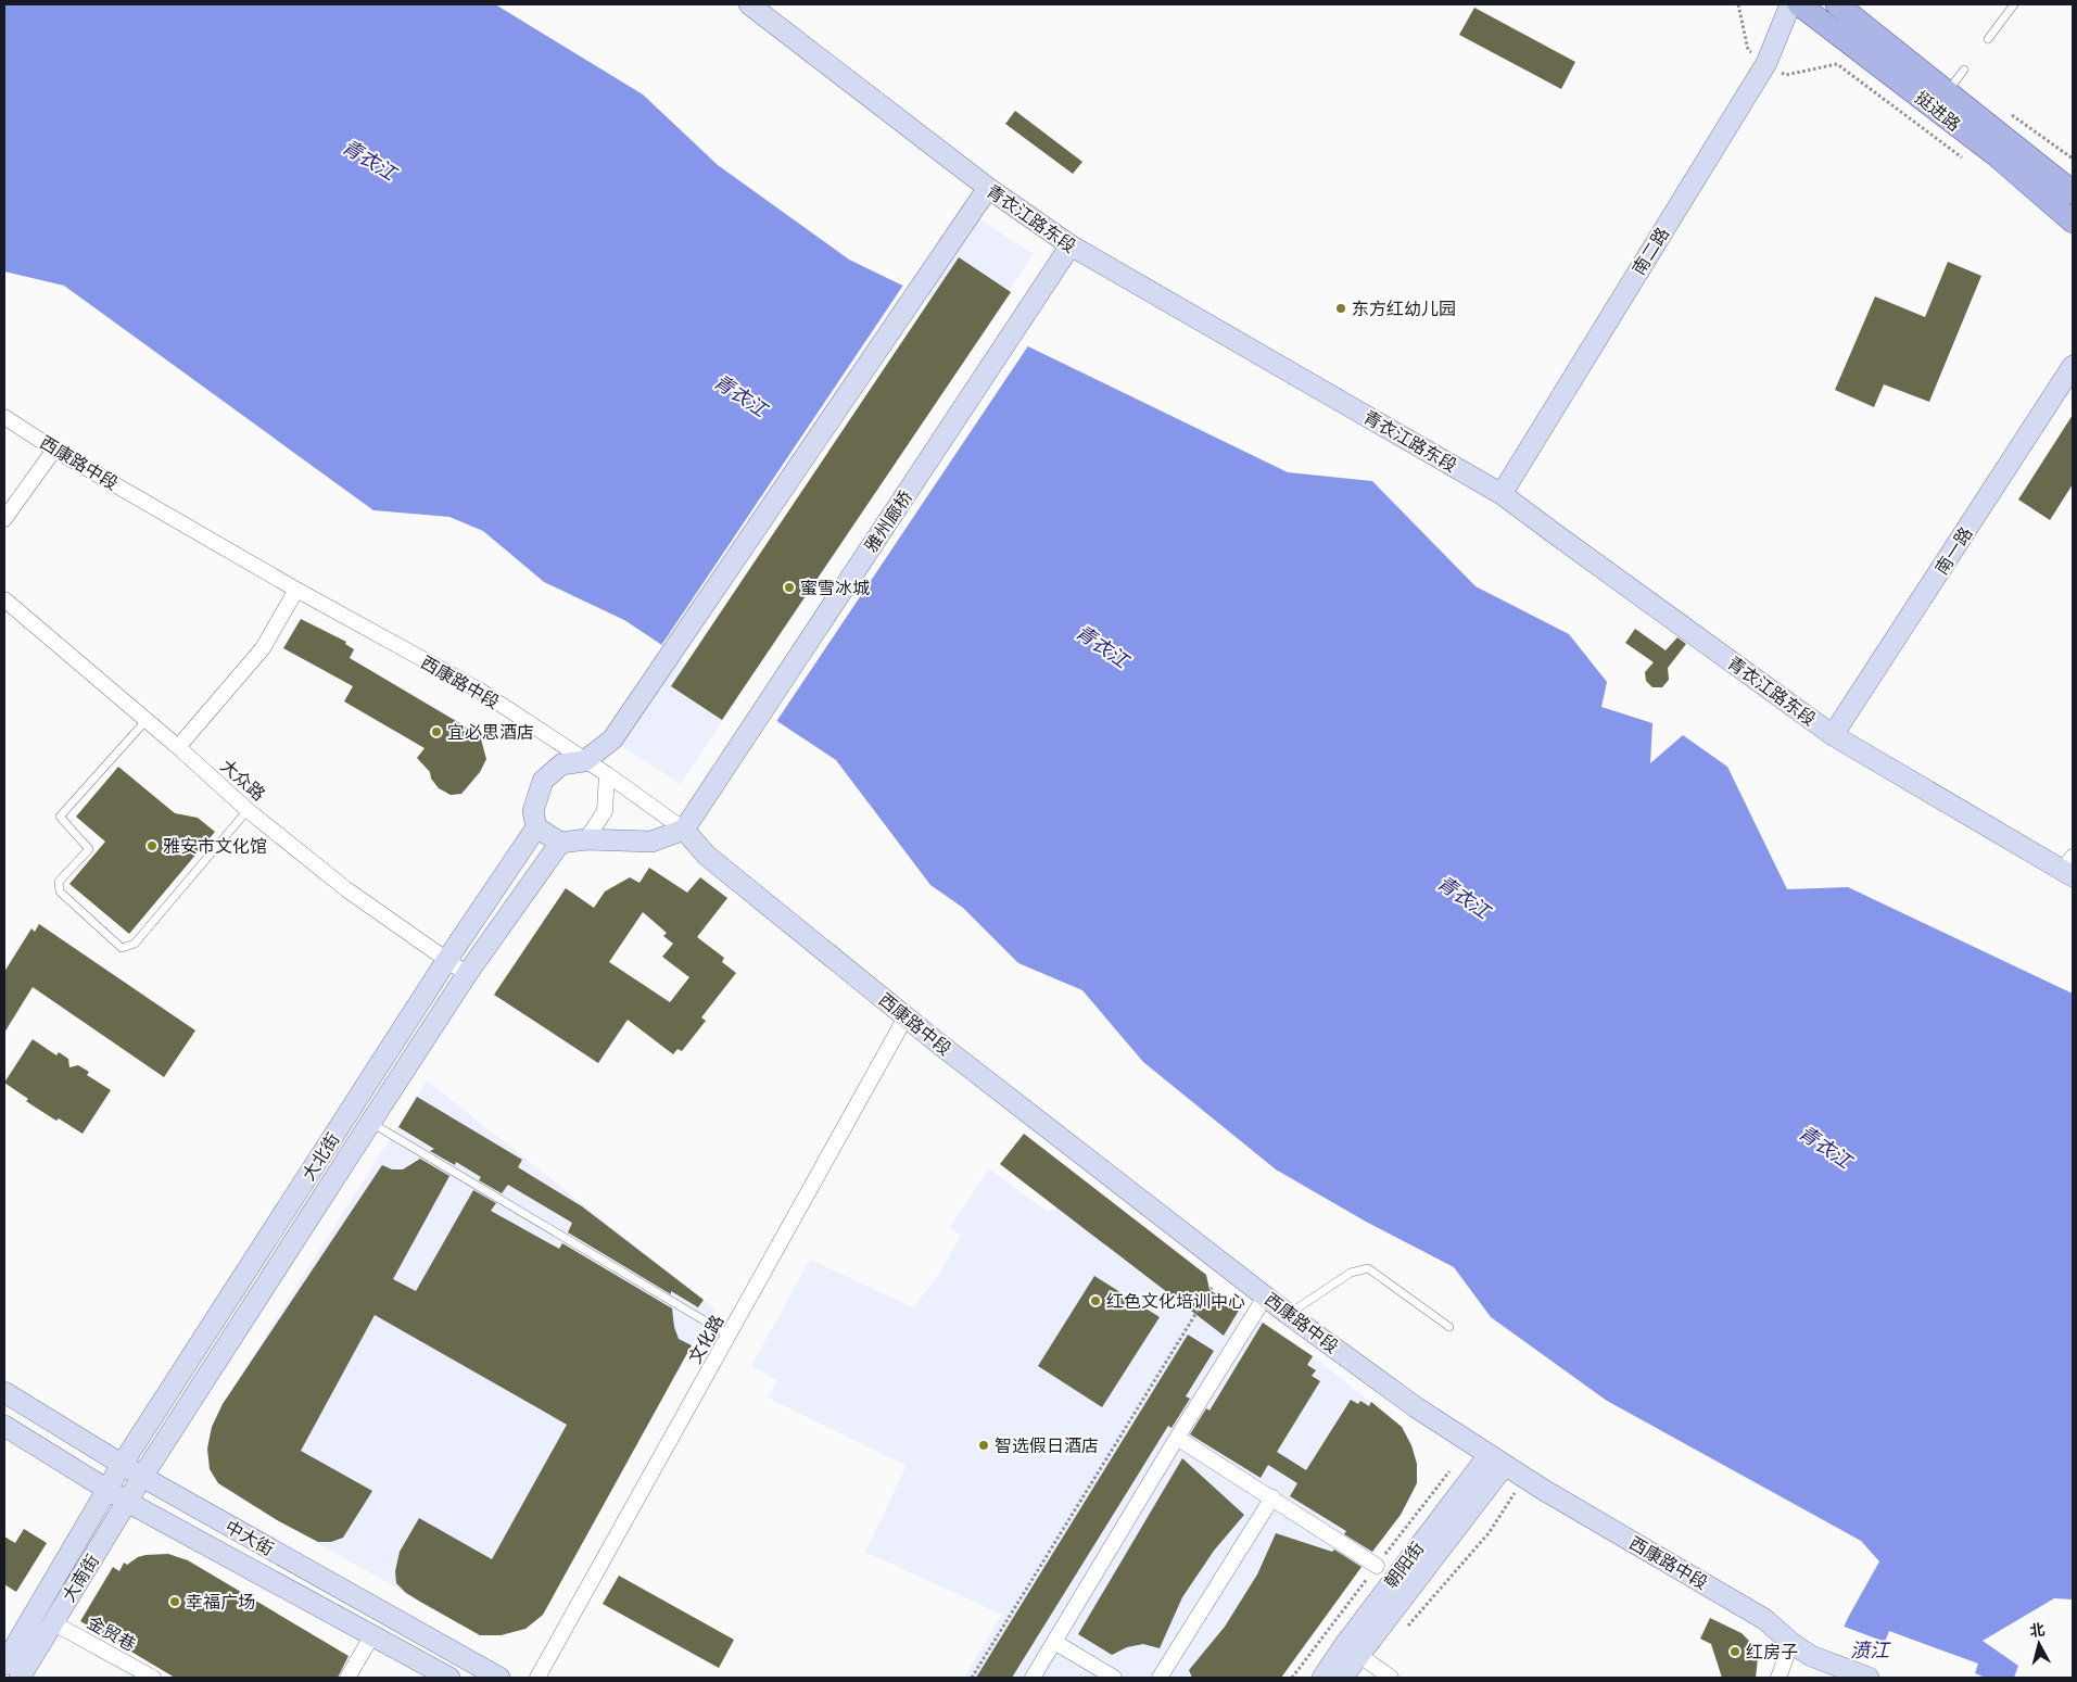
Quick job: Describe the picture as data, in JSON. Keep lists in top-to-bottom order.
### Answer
{
  "streets": {
    "main road": [
      "挺进路",
      "青衣江路东段",
      "南二路",
      "西康路中段",
      "雅州廊桥",
      "南一路",
      "大北街",
      "中大街",
      "朝阳街",
      "大南街"
    ],
    "street": ["大众路", "文化路", "金贸巷"]
  },
  "crossings": [
    ["青衣江路东段", "南二路"],
    ["青衣江路东段", "雅州廊桥"],
    ["青衣江路东段", "南一路"],
    ["西康路中段", "雅州廊桥"],
    ["西康路中段", "大北街"],
    ["西康路中段", "文化路"],
    ["西康路中段", "朝阳街"],
    ["大众路", "大北街"],
    ["大北街", "中大街"],
    ["大北街", "大南街"],
    ["中大街", "大南街"],
    ["大南街", "金贸巷"]
  ],
  "water": ["青衣江", "𣸣江"],
  "places": [
    "东方红幼儿园",
    "蜜雪冰城",
    "宜必思酒店",
    "雅安市文化馆",
    "红色文化培训中心",
    "智选假日酒店",
    "幸福广场",
    "红房子"
  ],
  "north": "top"
}
